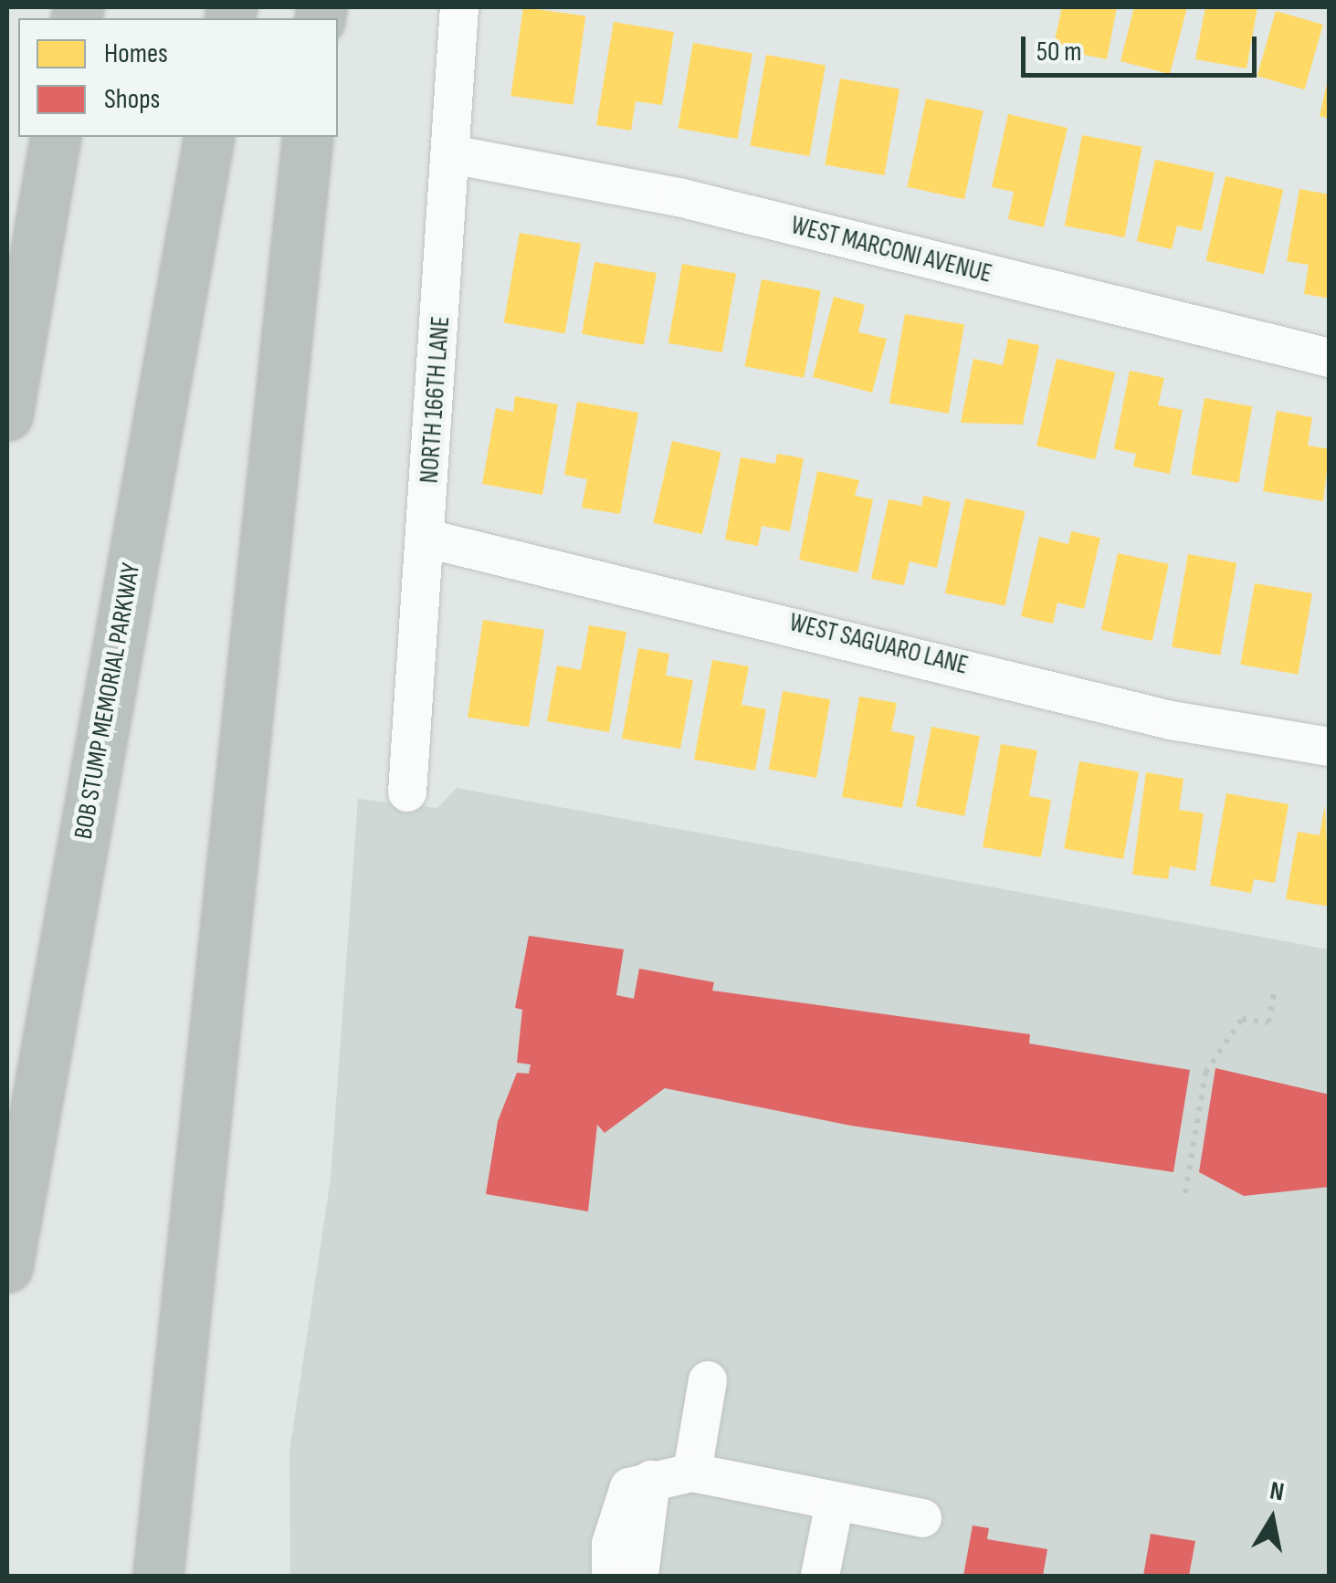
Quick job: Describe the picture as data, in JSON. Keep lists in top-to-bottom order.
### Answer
{
  "streets": {
    "highway": ["BOB STUMP MEMORIAL PARKWAY"],
    "street": ["WEST MARCONI AVENUE", "NORTH 166TH LANE", "WEST SAGUARO LANE"]
  },
  "crossings": [
    ["WEST MARCONI AVENUE", "NORTH 166TH LANE"],
    ["NORTH 166TH LANE", "WEST SAGUARO LANE"]
  ],
  "legend": ["Homes", "Shops"],
  "scale_bar": "50 m",
  "north": "top"
}
